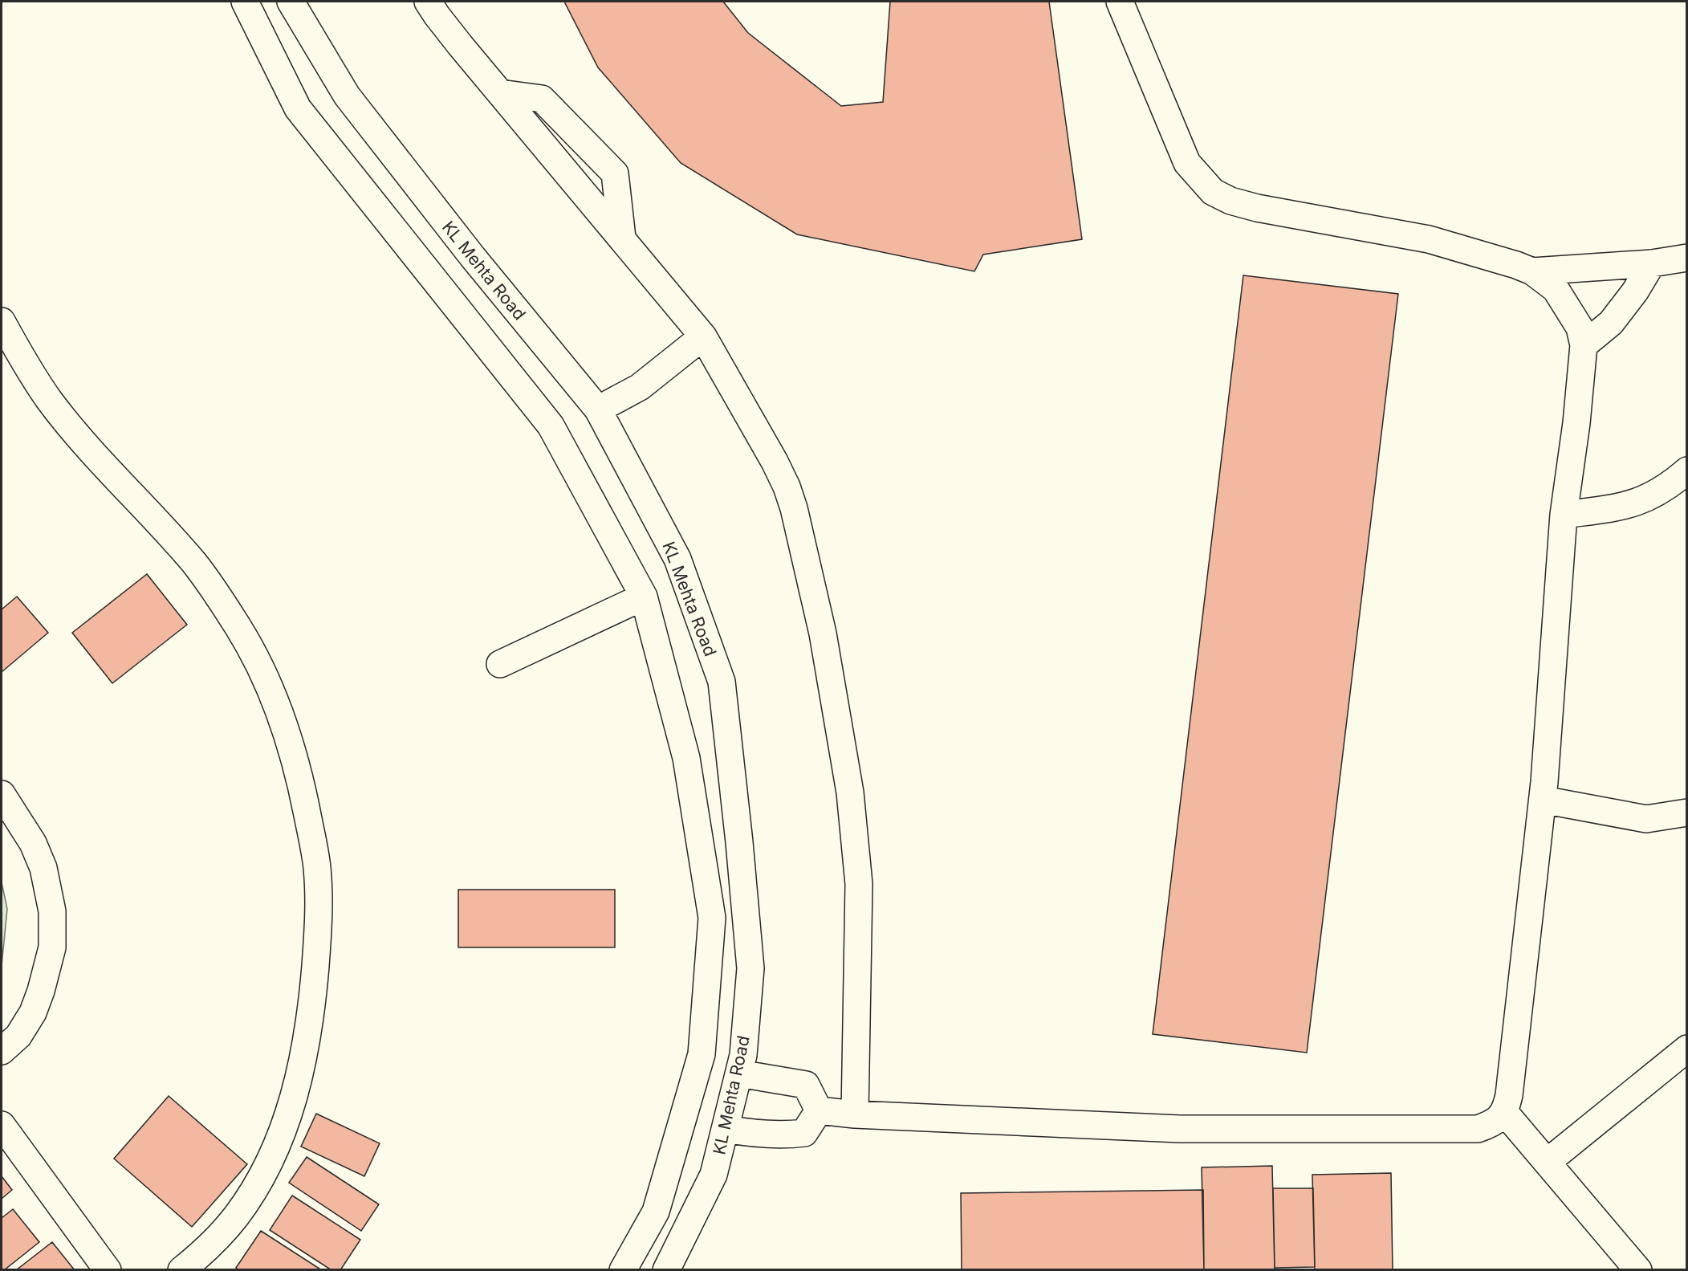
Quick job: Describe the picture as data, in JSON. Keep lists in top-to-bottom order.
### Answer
{
  "streets": {
    "street": ["KL Mehta Road"]
  }
}
